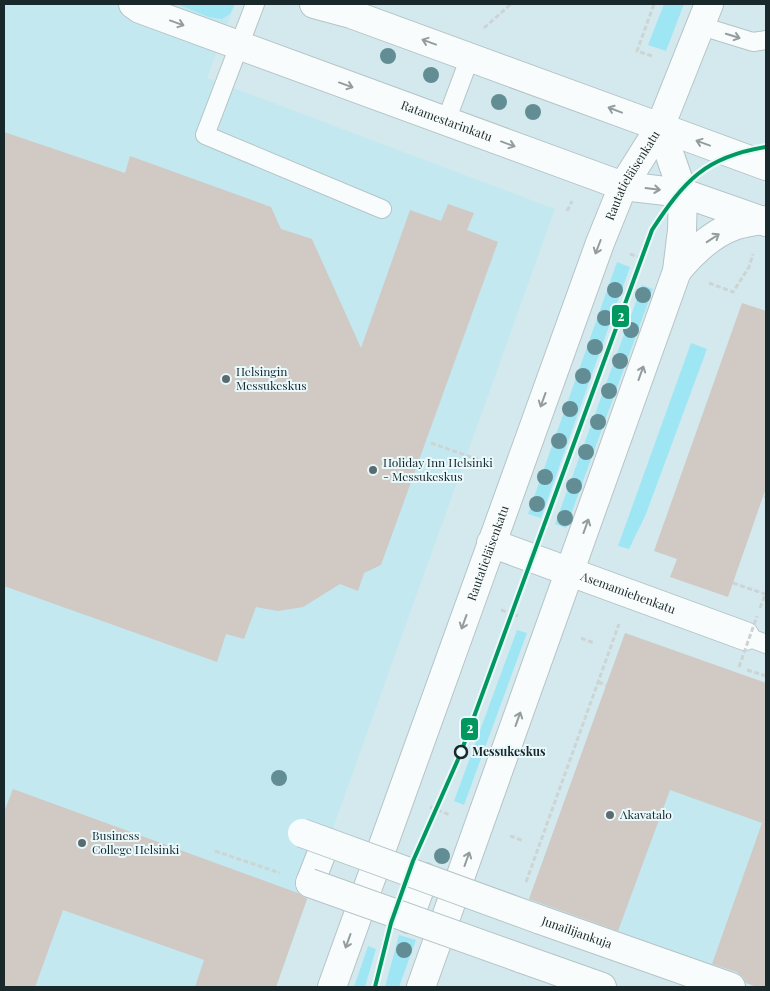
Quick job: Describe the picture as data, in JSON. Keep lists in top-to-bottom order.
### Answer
{
  "streets": {
    "street": [
      "Ratamestarinkatu",
      "Rautatieläisenkatu",
      "Asemamiehenkatu",
      "Junailijankuja"
    ]
  },
  "crossings": [
    ["Ratamestarinkatu", "Rautatieläisenkatu"],
    ["Rautatieläisenkatu", "Asemamiehenkatu"]
  ],
  "places": [
    "Helsingin Messukeskus",
    "Holiday Inn Helsinki - Messukeskus",
    "Messukeskus",
    "Akavatalo",
    "Business College Helsinki"
  ],
  "lines": ["transit line 2"]
}
